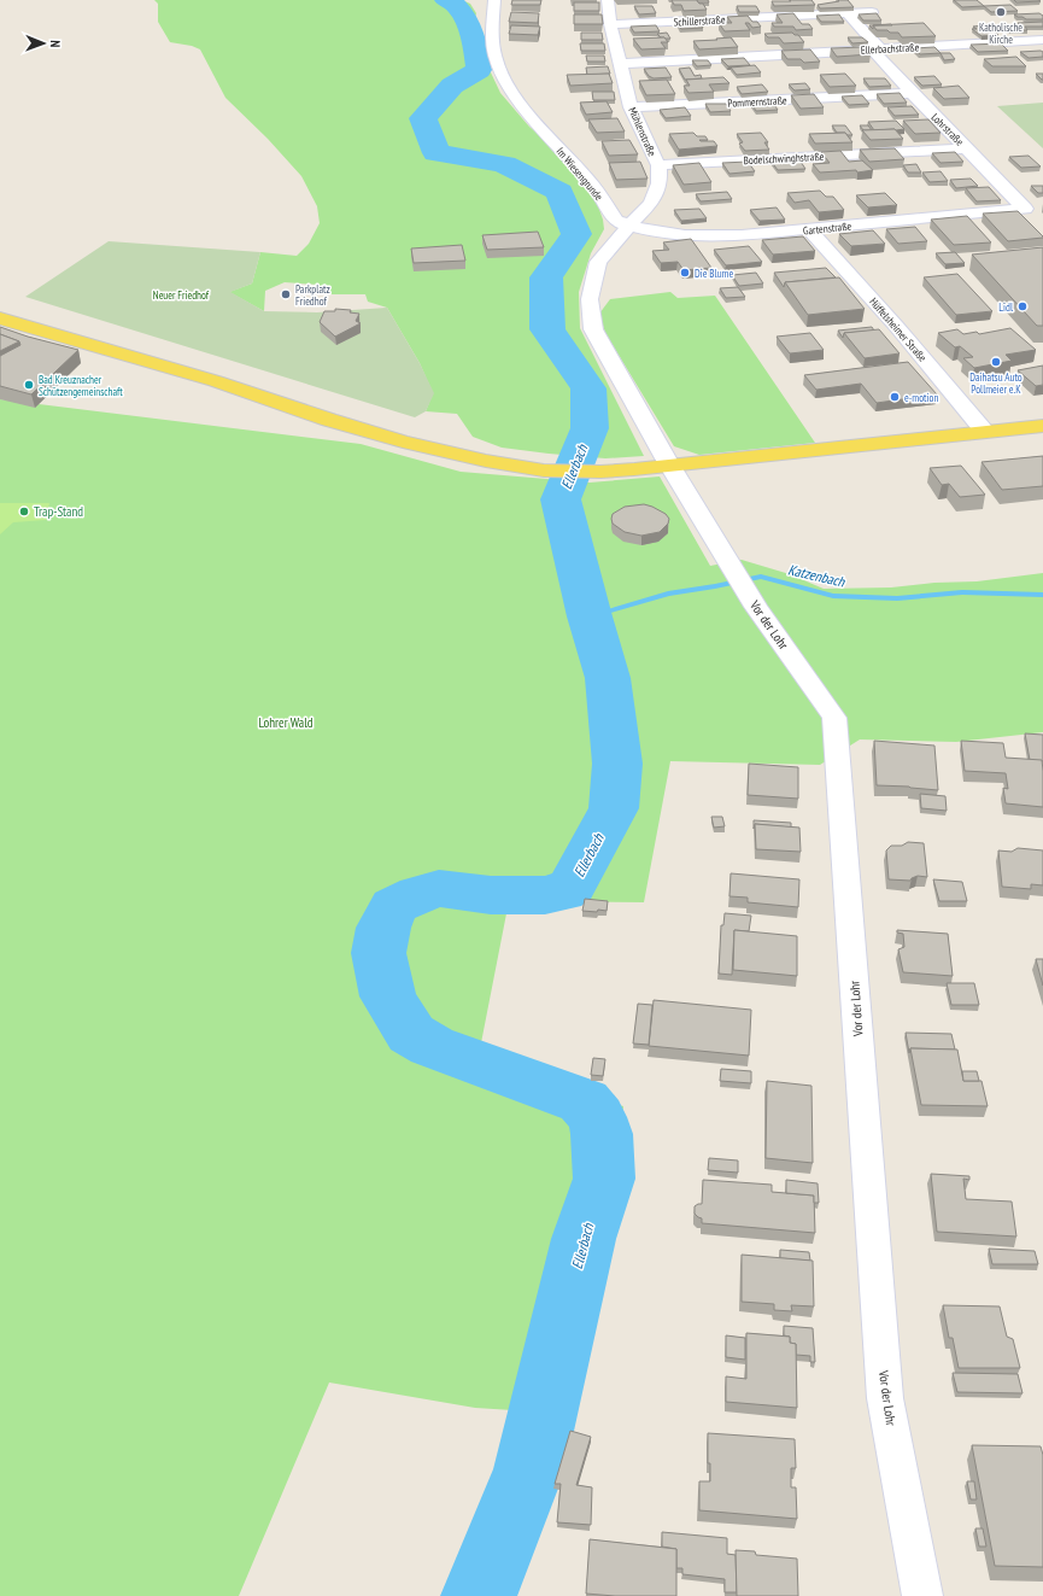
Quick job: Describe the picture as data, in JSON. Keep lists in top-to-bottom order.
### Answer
{
  "streets": {
    "street": [
      "Schillerstraße",
      "Ellerbachstraße",
      "Pommernstraße",
      "Lohrstraße",
      "Mühlenstraße",
      "Bodelschwinghstraße",
      "Im Wiesengrunde",
      "Gartenstraße",
      "Hüffelsheimer Straße",
      "Vor der Lohr"
    ]
  },
  "crossings": [
    ["Schillerstraße", "Mühlenstraße"],
    ["Ellerbachstraße", "Lohrstraße"],
    ["Ellerbachstraße", "Mühlenstraße"],
    ["Pommernstraße", "Lohrstraße"],
    ["Pommernstraße", "Mühlenstraße"],
    ["Lohrstraße", "Bodelschwinghstraße"],
    ["Lohrstraße", "Gartenstraße"],
    ["Mühlenstraße", "Bodelschwinghstraße"],
    ["Mühlenstraße", "Im Wiesengrunde"],
    ["Mühlenstraße", "Gartenstraße"],
    ["Im Wiesengrunde", "Gartenstraße"],
    ["Gartenstraße", "Hüffelsheimer Straße"]
  ],
  "water": ["Ellerbach", "Katzenbach"],
  "parks": ["Neuer Friedhof", "Lohrer Wald"],
  "places": [
    "Katholische Kirche",
    "Die Blume",
    "Parkplatz Friedhof",
    "Lidl",
    "Daihatsu Auto Pollmeier e.K",
    "Bad Kreuznacher Schützengemeinschaft",
    "e-motion",
    "Trap-Stand"
  ],
  "north": "right"
}
